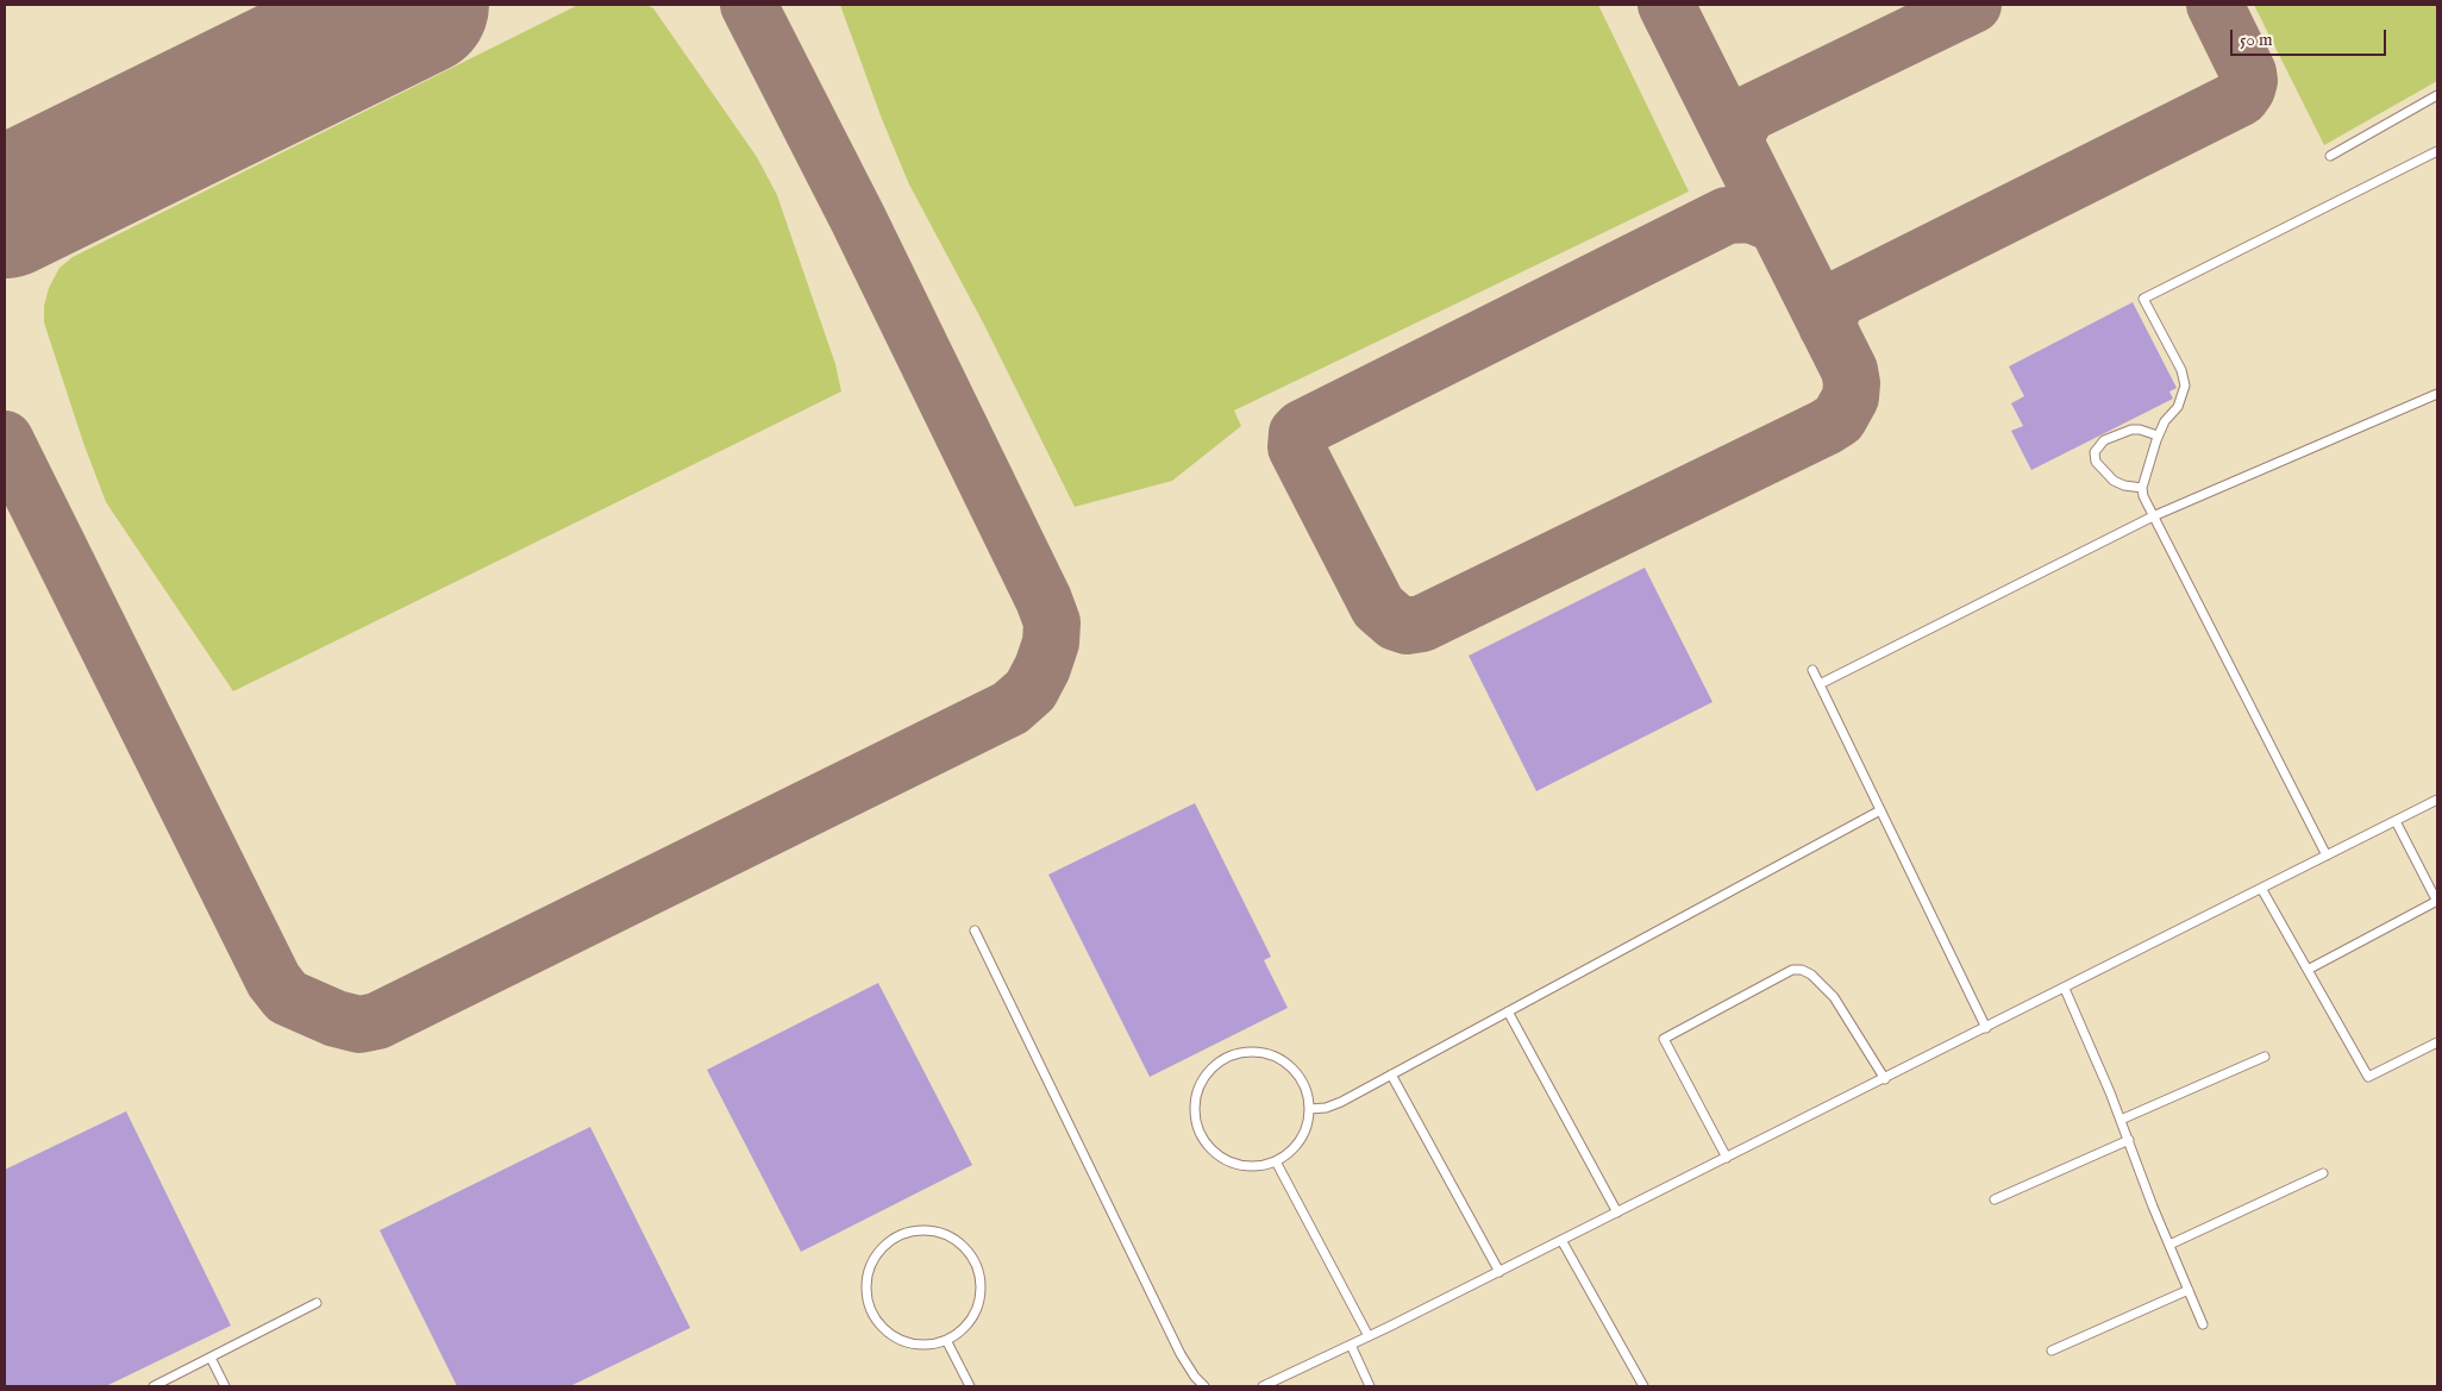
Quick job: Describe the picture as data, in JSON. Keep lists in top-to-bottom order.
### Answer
{
  "scale_bar": "50 m"
}
